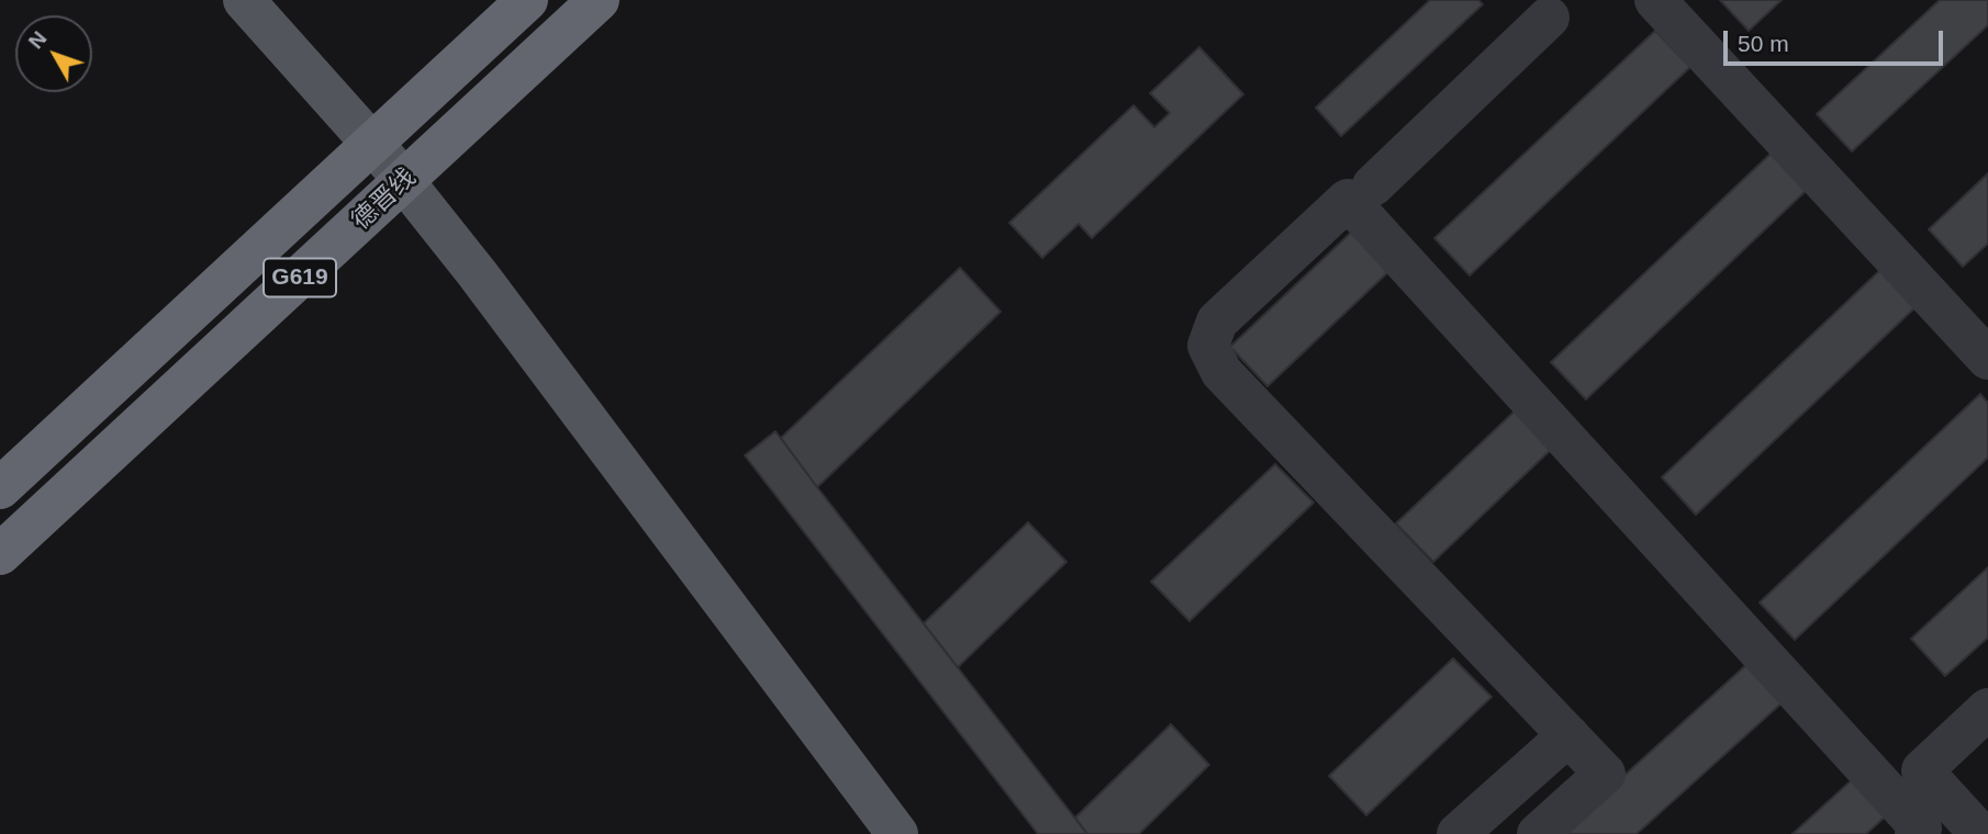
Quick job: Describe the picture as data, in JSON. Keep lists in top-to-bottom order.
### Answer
{
  "streets": {
    "highway": ["德晋线", "G619"]
  },
  "scale_bar": "50 m",
  "north": "top left"
}
